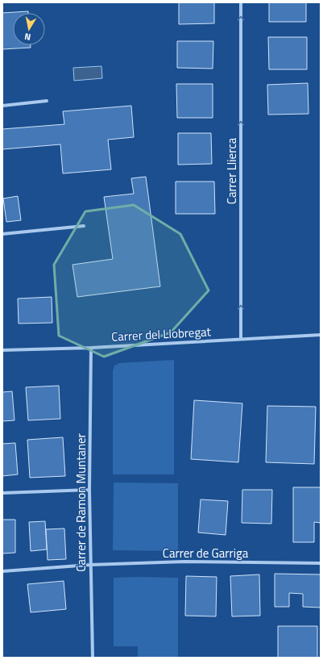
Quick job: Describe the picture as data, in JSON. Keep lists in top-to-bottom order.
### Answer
{
  "streets": {
    "street": [
      "Carrer Llierca",
      "Carrer del Llobregat",
      "Carrer de Ramon Muntaner",
      "Carrer de Garriga"
    ]
  },
  "crossings": [
    ["Carrer Llierca", "Carrer del Llobregat"],
    ["Carrer del Llobregat", "Carrer de Ramon Muntaner"],
    ["Carrer de Ramon Muntaner", "Carrer de Garriga"]
  ],
  "one_way": ["Carrer Llierca"],
  "north": "bottom"
}
